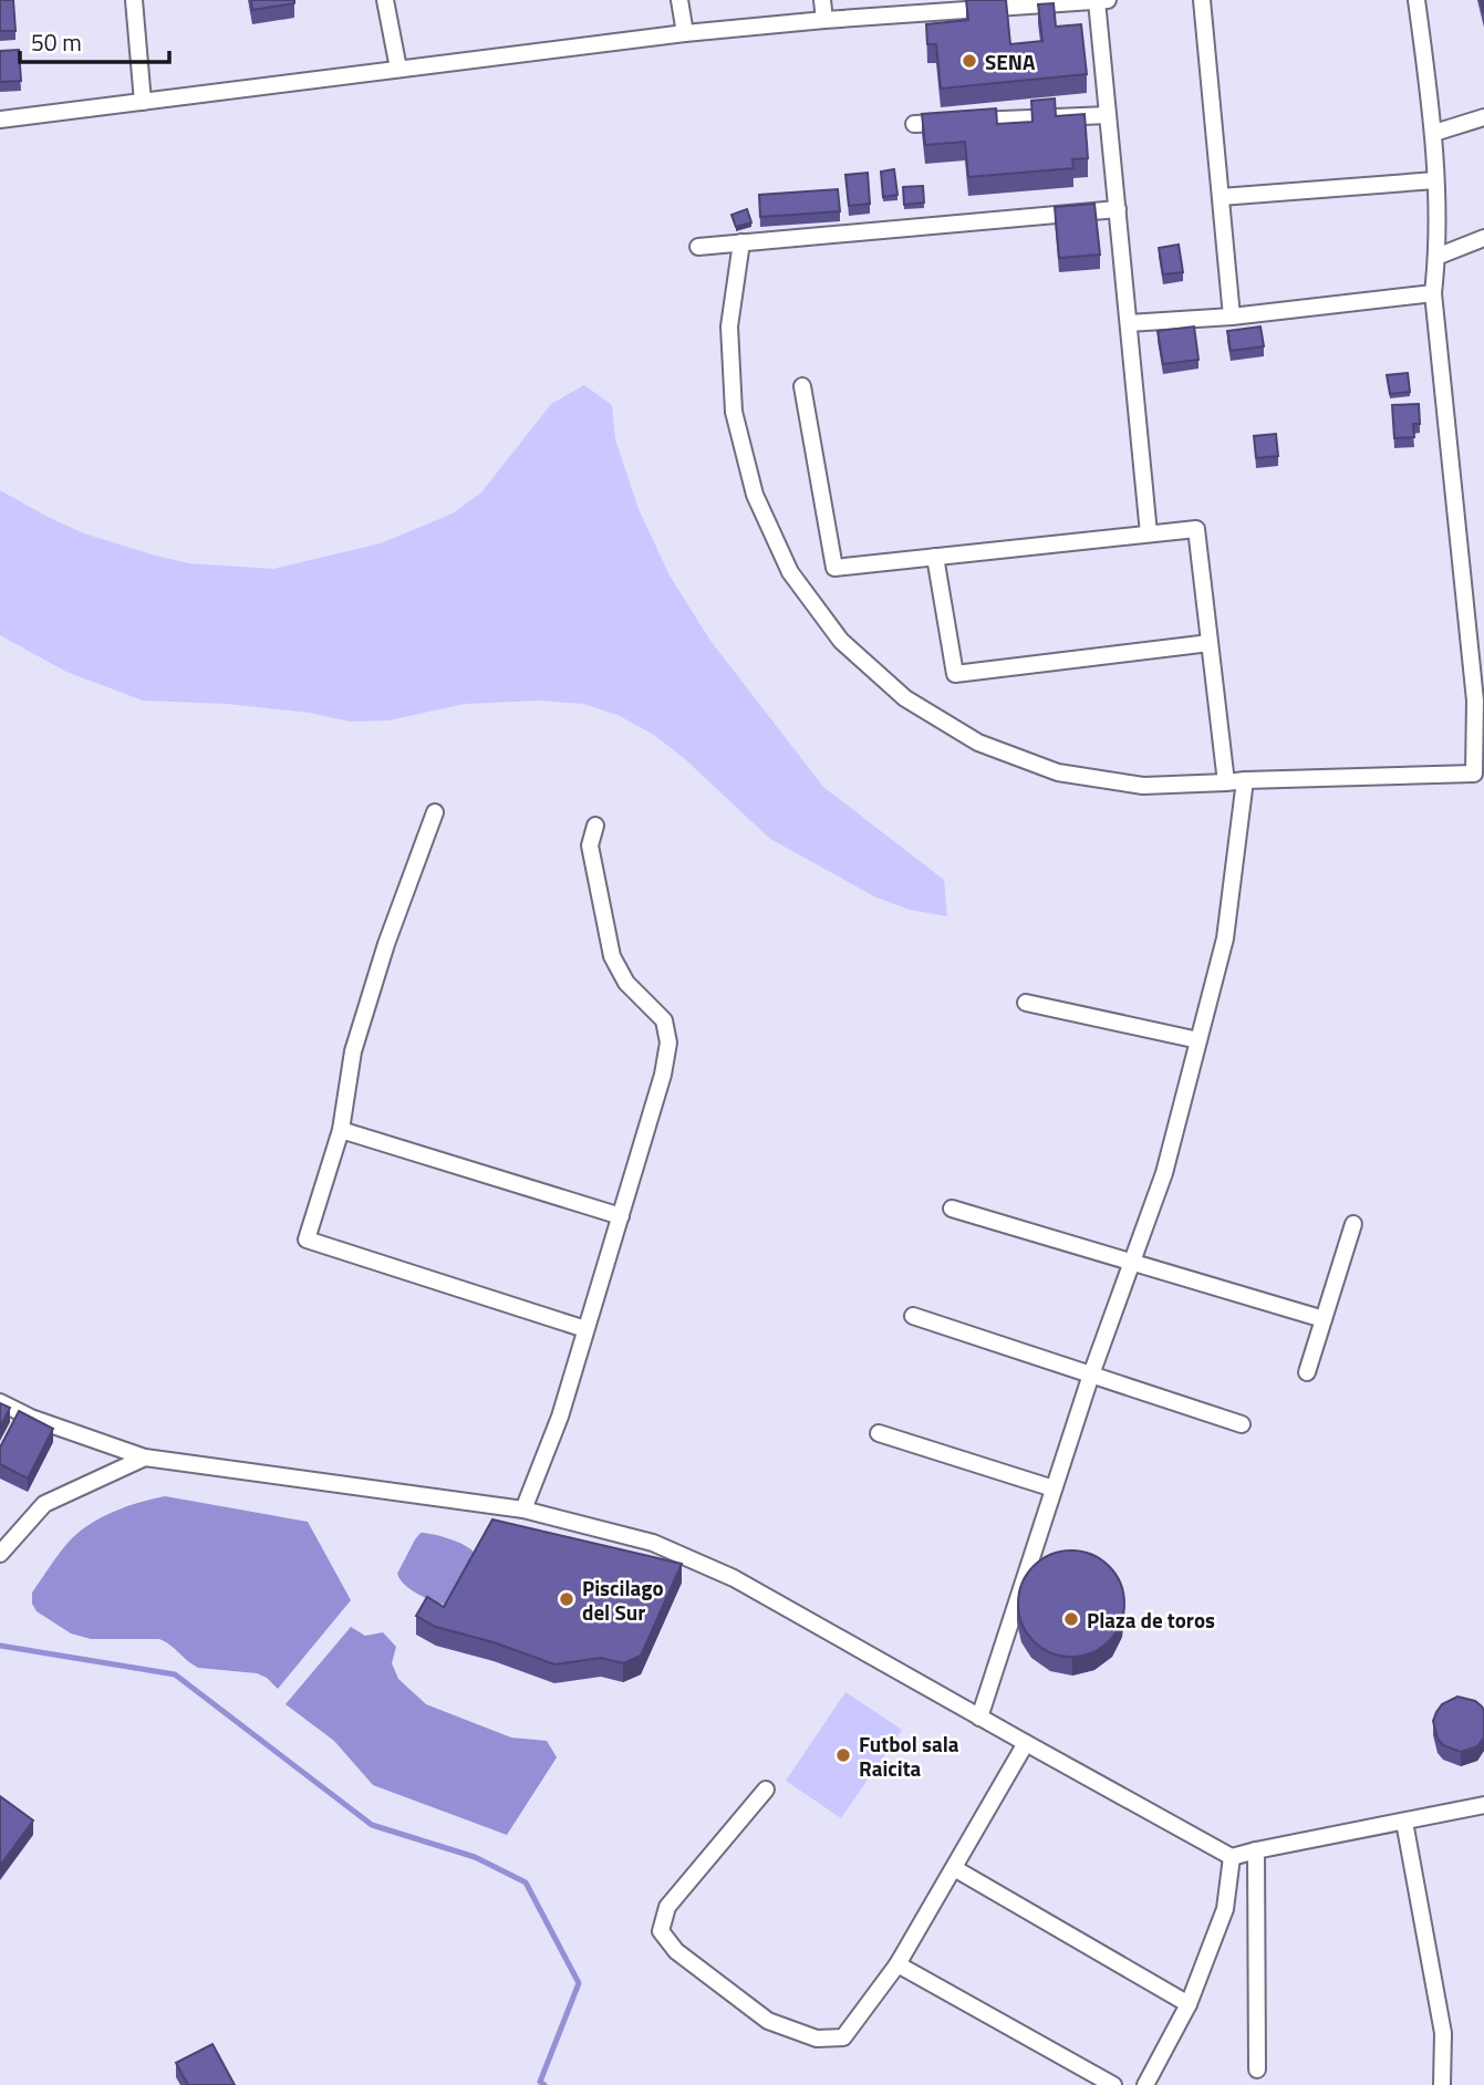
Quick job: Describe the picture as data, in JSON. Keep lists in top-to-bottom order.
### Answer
{
  "places": [
    "SENA",
    "Piscilago del Sur",
    "Plaza de toros",
    "Futbol sala Raicita"
  ],
  "scale_bar": "50 m"
}
